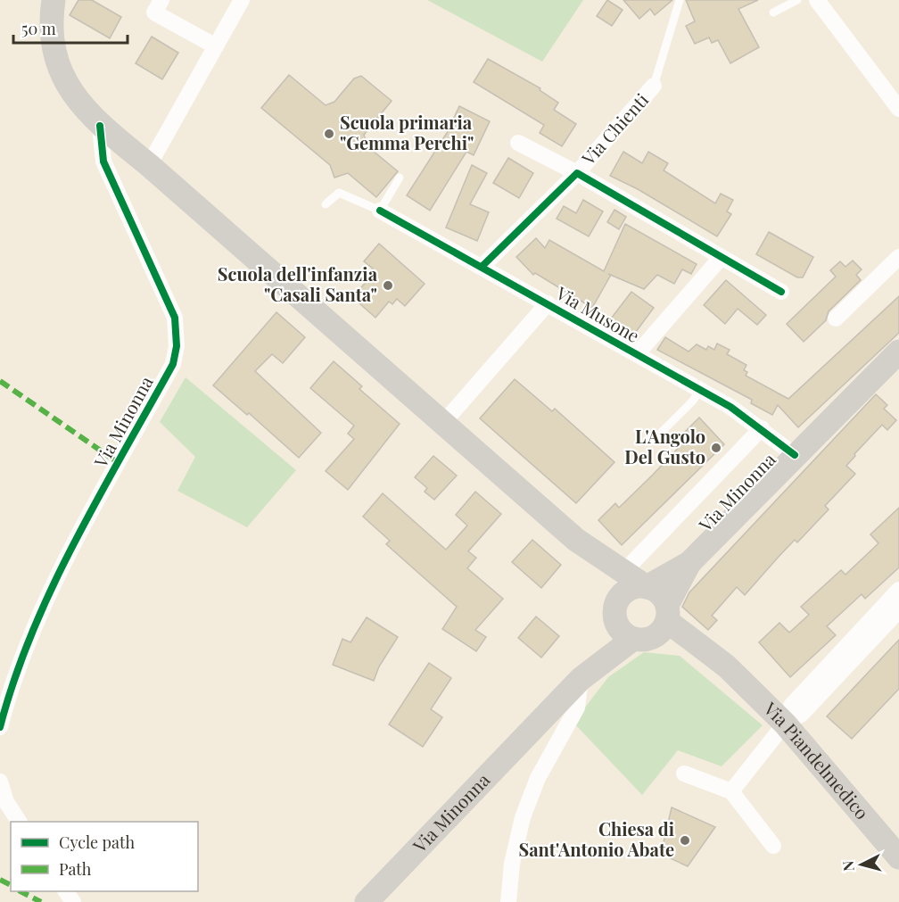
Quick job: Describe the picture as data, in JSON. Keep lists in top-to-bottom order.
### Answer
{
  "streets": {
    "main road": ["Via Minonna", "Via Piandelmedico"],
    "street": ["Via Chienti", "Via Musone"]
  },
  "crossings": [
    ["Via Chienti", "Via Musone"],
    ["Via Musone", "Via Minonna"],
    ["Via Minonna", "Via Piandelmedico"]
  ],
  "places": [
    "Scuola primaria \"Gemma Perchi\"",
    "Scuola dell'infanzia \"Casali Santa\"",
    "L'Angolo Del Gusto",
    "Chiesa di Sant'Antonio Abate"
  ],
  "legend": ["Cycle path", "Path"],
  "scale_bar": "50 m",
  "north": "left"
}
